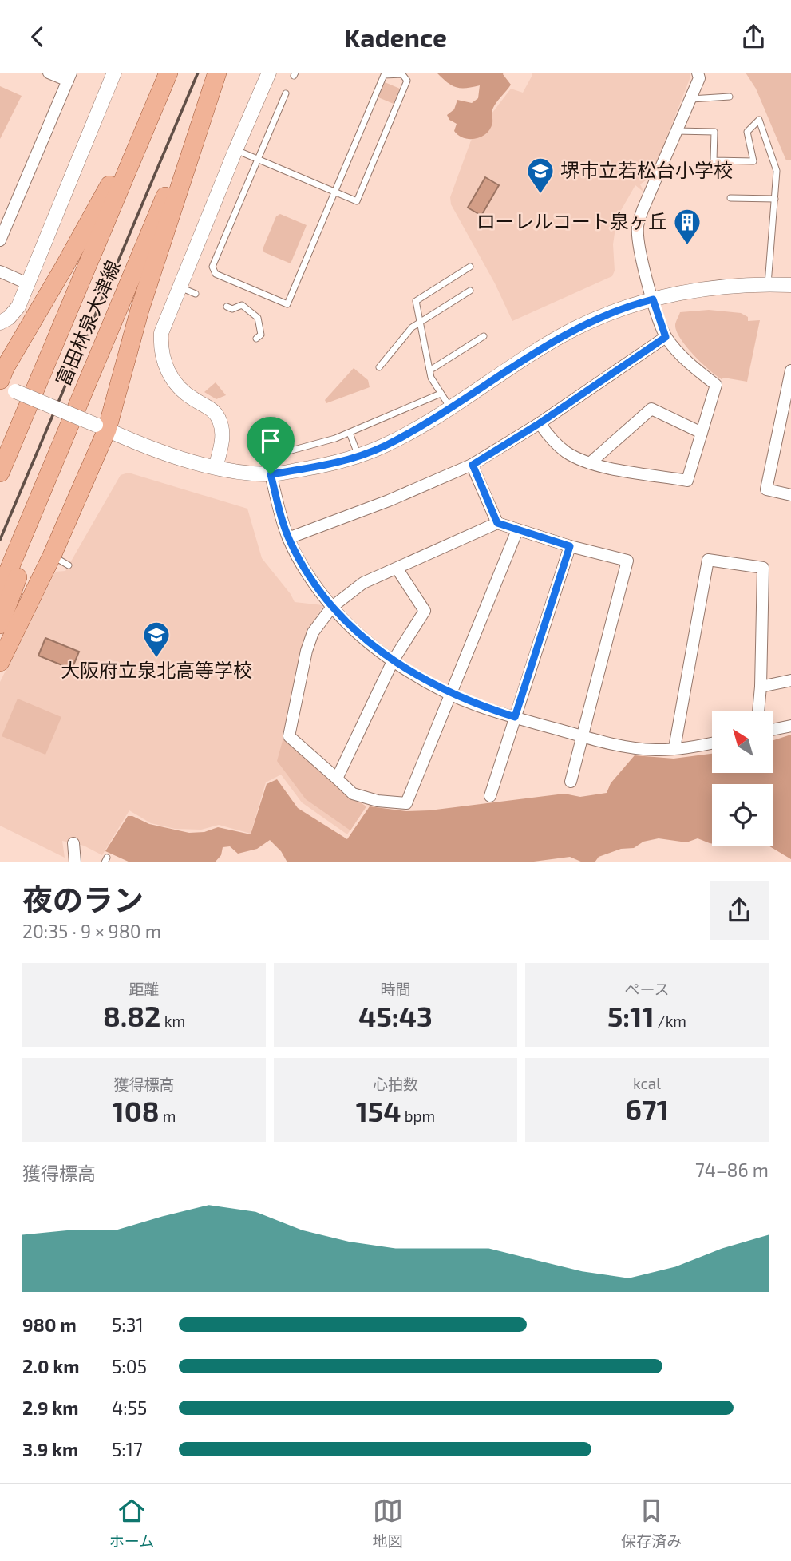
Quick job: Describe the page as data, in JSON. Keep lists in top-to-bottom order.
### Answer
{
  "streets": {
    "main road": ["富田林泉大津線"]
  },
  "places": {
    "school or university": ["堺市立若松台小学校", "大阪府立泉北高等学校"],
    "building": ["ローレルコート泉ヶ丘"]
  },
  "north": "top left",
  "page": {
    "header": "Kadence",
    "heading": ["夜のラン", "20:35 · 9 × 980 m"],
    "stats": [
      ["距離", "8.82 km"],
      ["時間", "45:43"],
      ["ペース", "5:11 /km"],
      ["獲得標高", "108 m"],
      ["心拍数", "154 bpm"],
      ["kcal", "671"]
    ],
    "chart": ["獲得標高", "74–86 m"],
    "list": [
      {
        "name": "980 m",
        "note": "5:31"
      },
      {
        "name": "2.0 km",
        "note": "5:05"
      },
      {
        "name": "2.9 km",
        "note": "4:55"
      },
      {
        "name": "3.9 km",
        "note": "5:17"
      }
    ],
    "tabs": ["ホーム", "地図", "保存済み"]
  }
}
